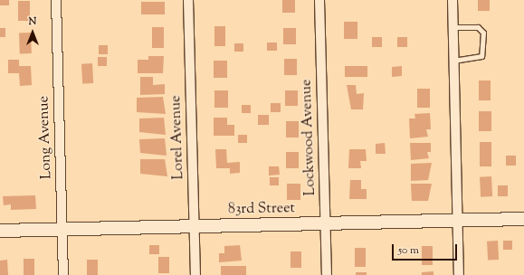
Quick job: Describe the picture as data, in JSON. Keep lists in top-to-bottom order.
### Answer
{
  "streets": {
    "street": [
      "Long Avenue",
      "Lorel Avenue",
      "Lockwood Avenue",
      "83rd Street"
    ]
  },
  "crossings": [
    ["Long Avenue", "83rd Street"],
    ["Lorel Avenue", "83rd Street"],
    ["Lockwood Avenue", "83rd Street"]
  ],
  "scale_bar": "50 m",
  "north": "top"
}
